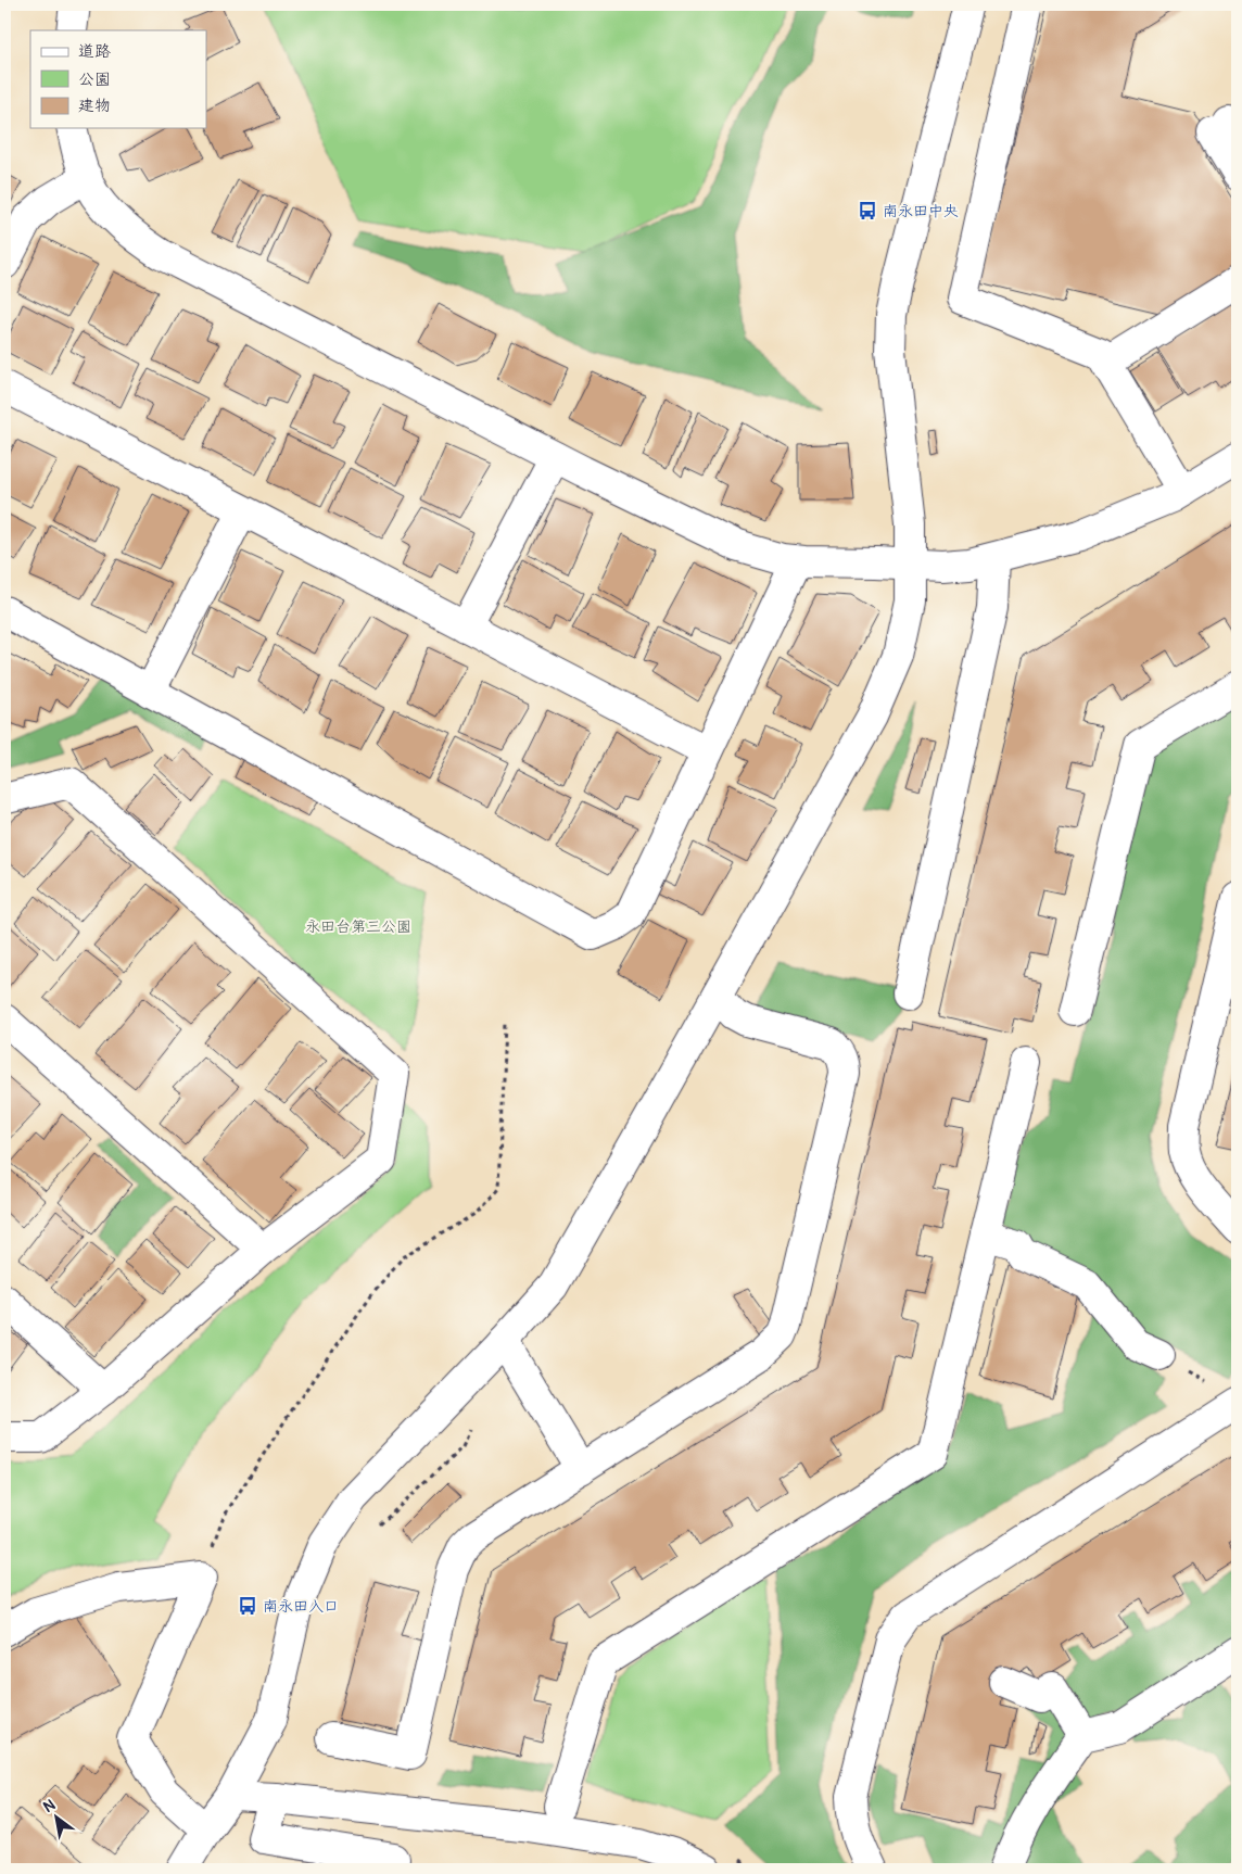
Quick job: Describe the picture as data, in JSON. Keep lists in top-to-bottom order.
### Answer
{
  "parks": ["永田台第三公園"],
  "places": {
    "bus stop": ["南永田中央", "南永田入口"]
  },
  "legend": ["道路", "公園", "建物"],
  "north": "top left"
}
